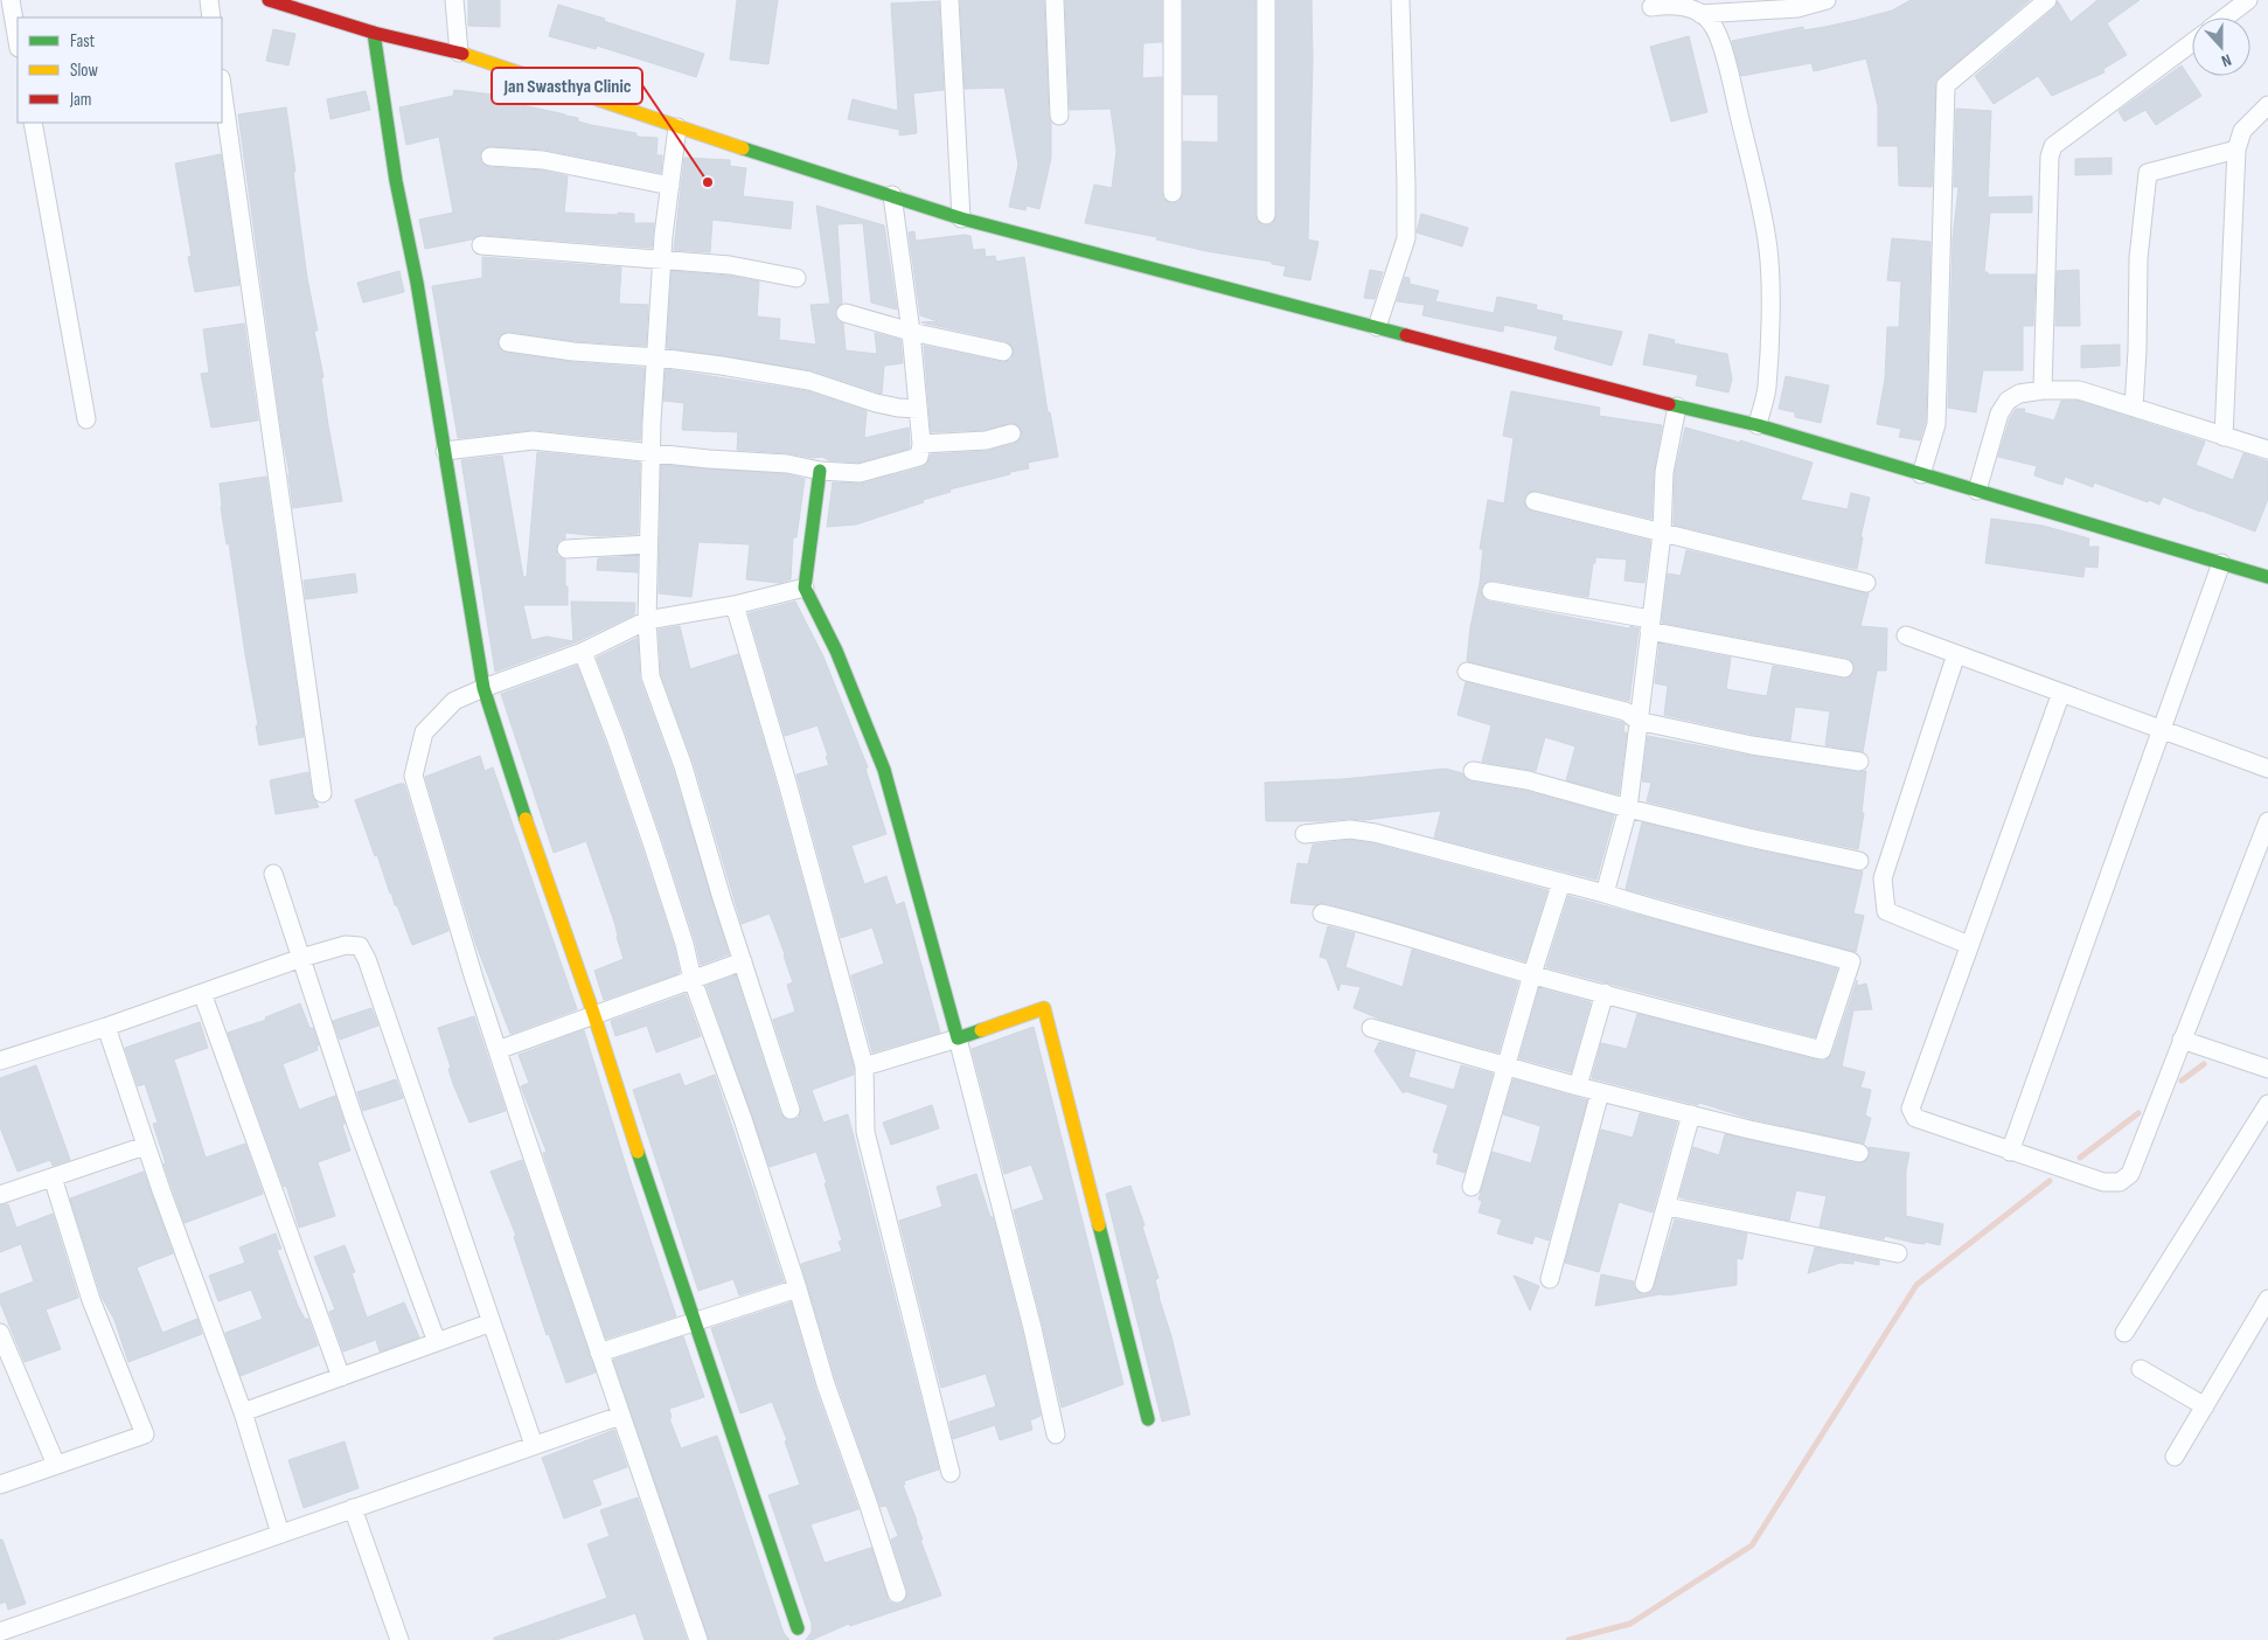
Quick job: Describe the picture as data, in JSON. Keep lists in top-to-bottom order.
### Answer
{
  "places": ["Jan Swasthya Clinic"],
  "legend": ["Fast", "Slow", "Jam"],
  "north": "bottom"
}
